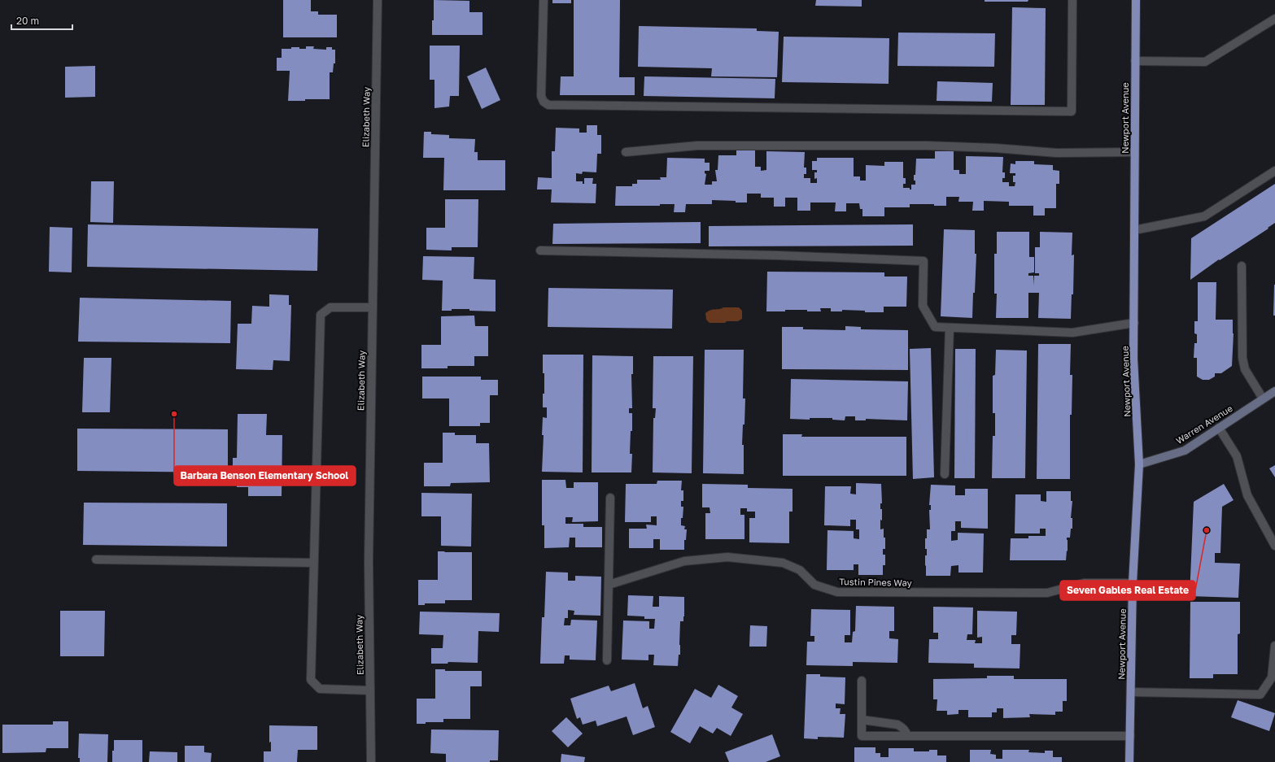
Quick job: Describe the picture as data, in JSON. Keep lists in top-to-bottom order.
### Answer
{
  "streets": {
    "main road": ["Newport Avenue"],
    "street": ["Elizabeth Way", "Warren Avenue", "Tustin Pines Way"]
  },
  "crossings": [
    ["Newport Avenue", "Warren Avenue"],
    ["Newport Avenue", "Tustin Pines Way"]
  ],
  "places": ["Barbara Benson Elementary School", "Seven Gables Real Estate"],
  "scale_bar": "20 m"
}
